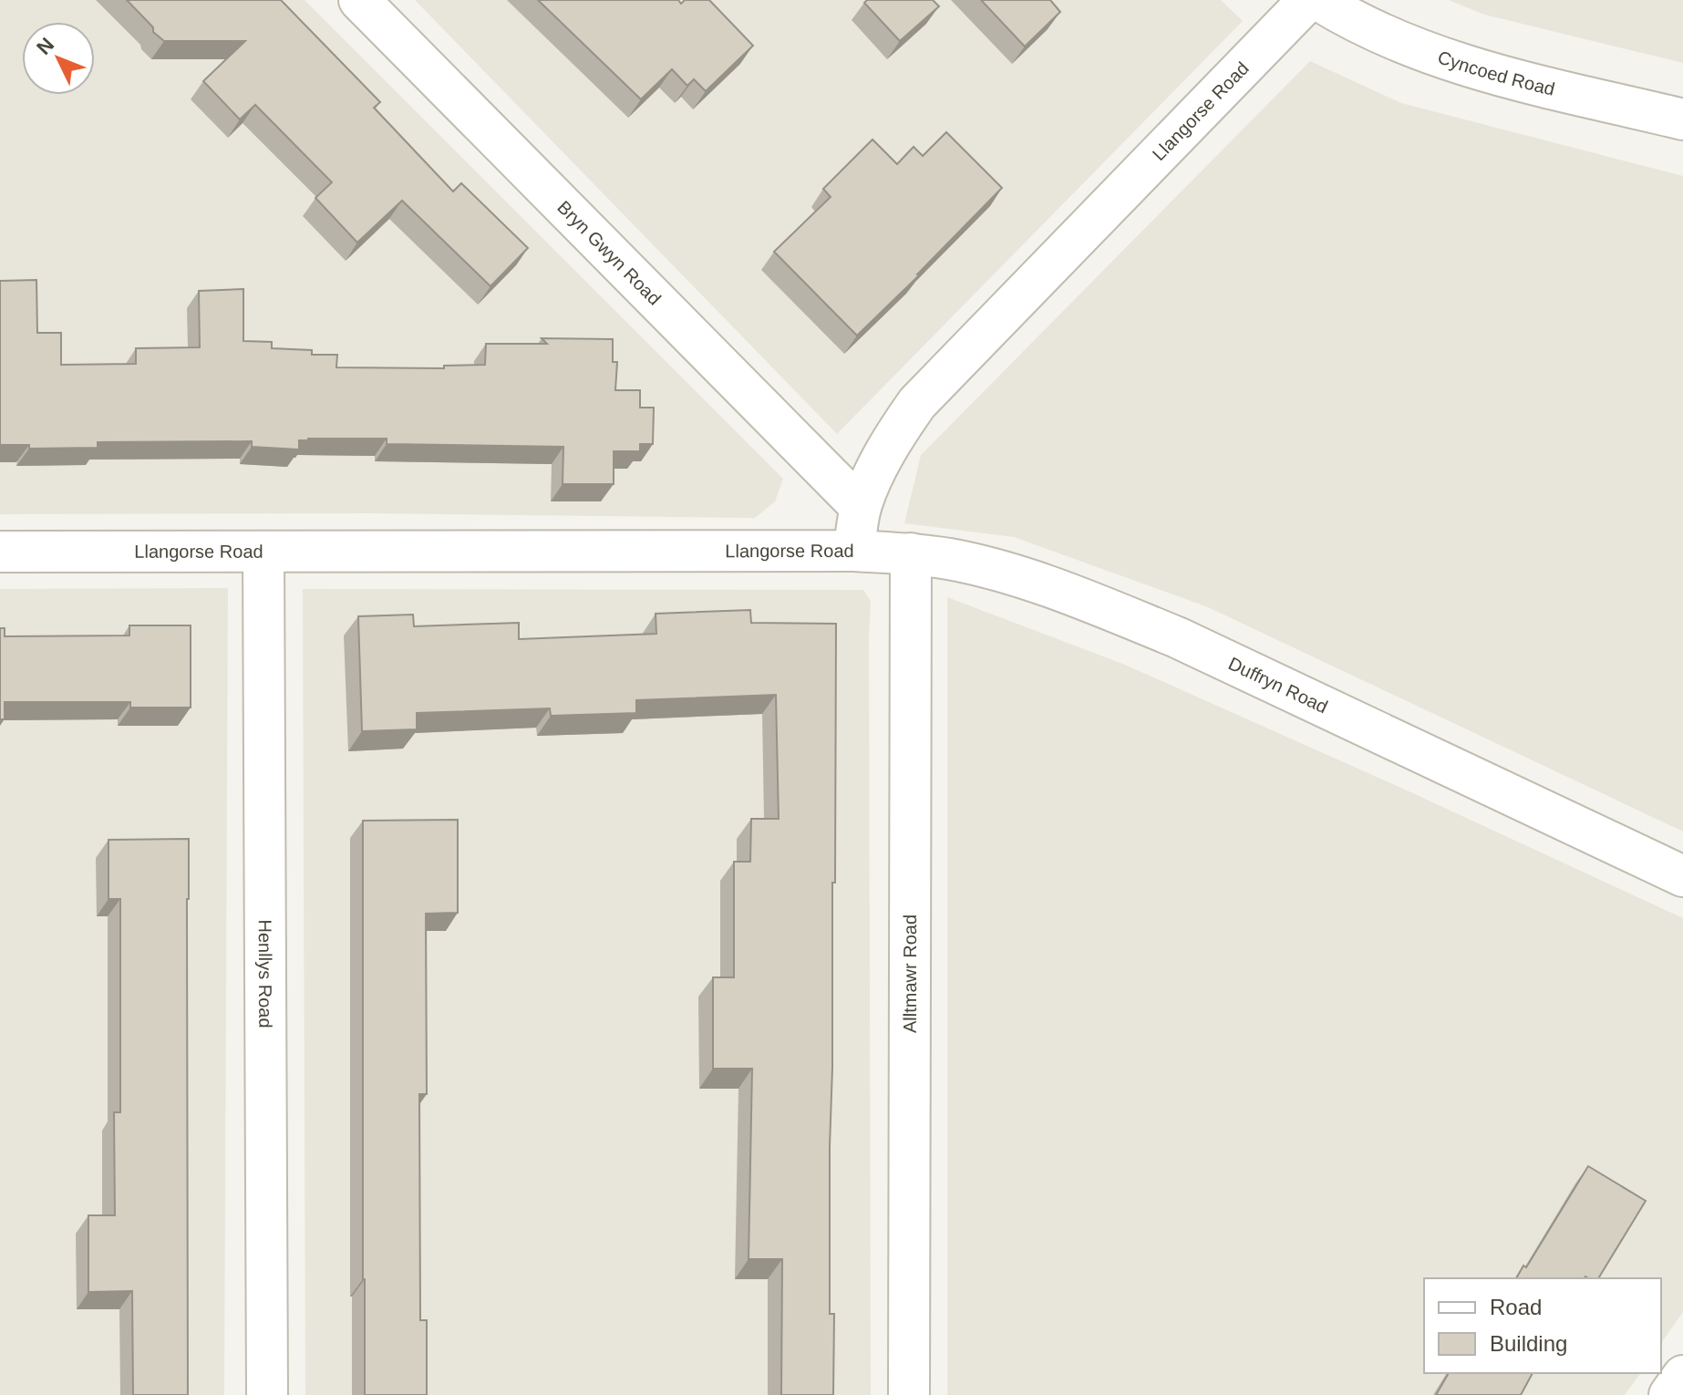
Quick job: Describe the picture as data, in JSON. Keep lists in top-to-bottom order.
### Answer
{
  "streets": {
    "street": [
      "Cyncoed Road",
      "Llangorse Road",
      "Bryn Gwyn Road",
      "Duffryn Road",
      "Henllys Road",
      "Alltmawr Road"
    ]
  },
  "crossings": [
    ["Llangorse Road", "Bryn Gwyn Road"],
    ["Llangorse Road", "Duffryn Road"],
    ["Llangorse Road", "Henllys Road"],
    ["Duffryn Road", "Alltmawr Road"]
  ],
  "legend": ["Road", "Building"],
  "north": "top left"
}
